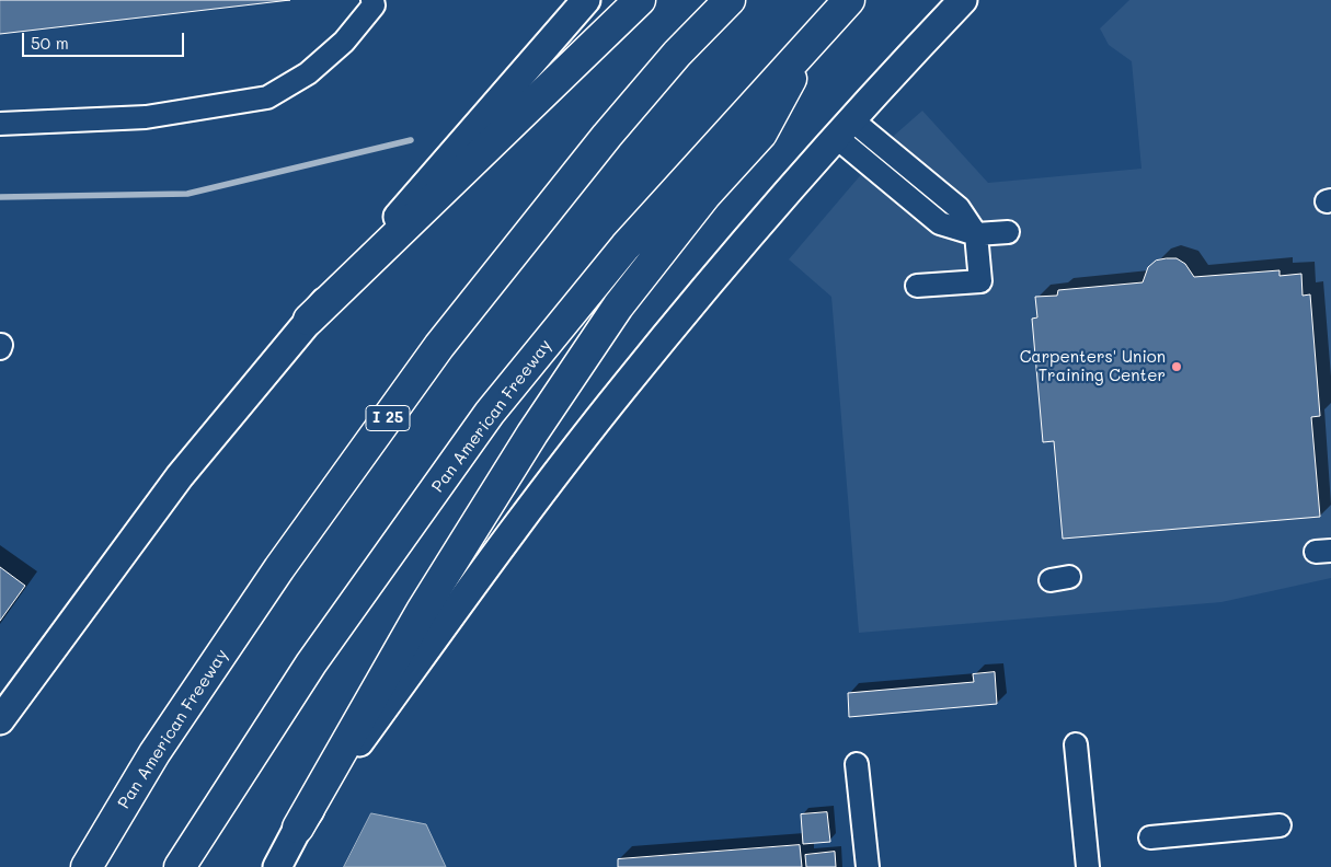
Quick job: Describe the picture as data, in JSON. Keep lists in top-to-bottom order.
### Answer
{
  "streets": {
    "highway": ["Pan American Freeway", "I 25"]
  },
  "places": ["Carpenters' Union Training Center"],
  "scale_bar": "50 m"
}
